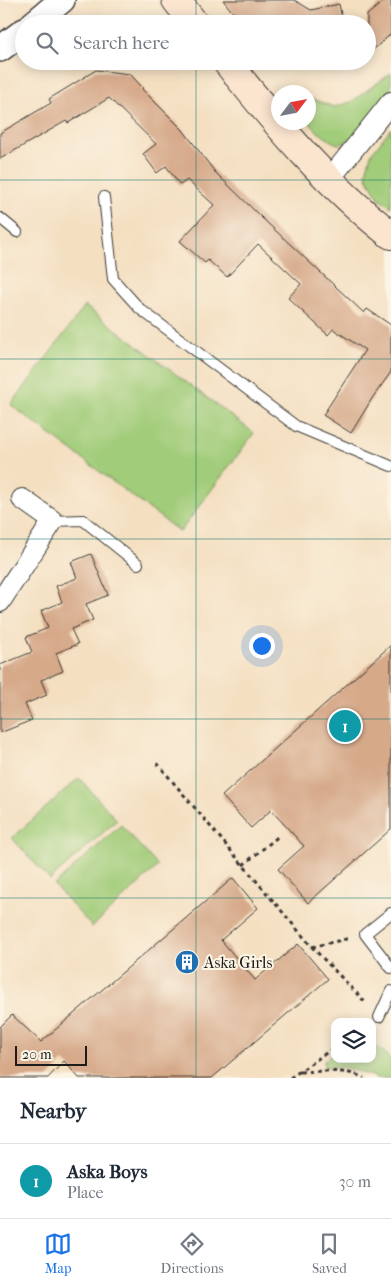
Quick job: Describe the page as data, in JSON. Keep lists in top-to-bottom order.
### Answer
{
  "places": {
    "building": ["Aska Girls"]
  },
  "scale_bar": "20 m",
  "north": "top right",
  "page": {
    "search": "Search here",
    "pins": "1",
    "scale": "20 m",
    "heading": "Nearby",
    "list": [
      {
        "mark": "1",
        "name": "Aska Boys",
        "note": "Place",
        "value": "30 m"
      }
    ],
    "nav": ["Map", "Directions", "Saved"]
  }
}
